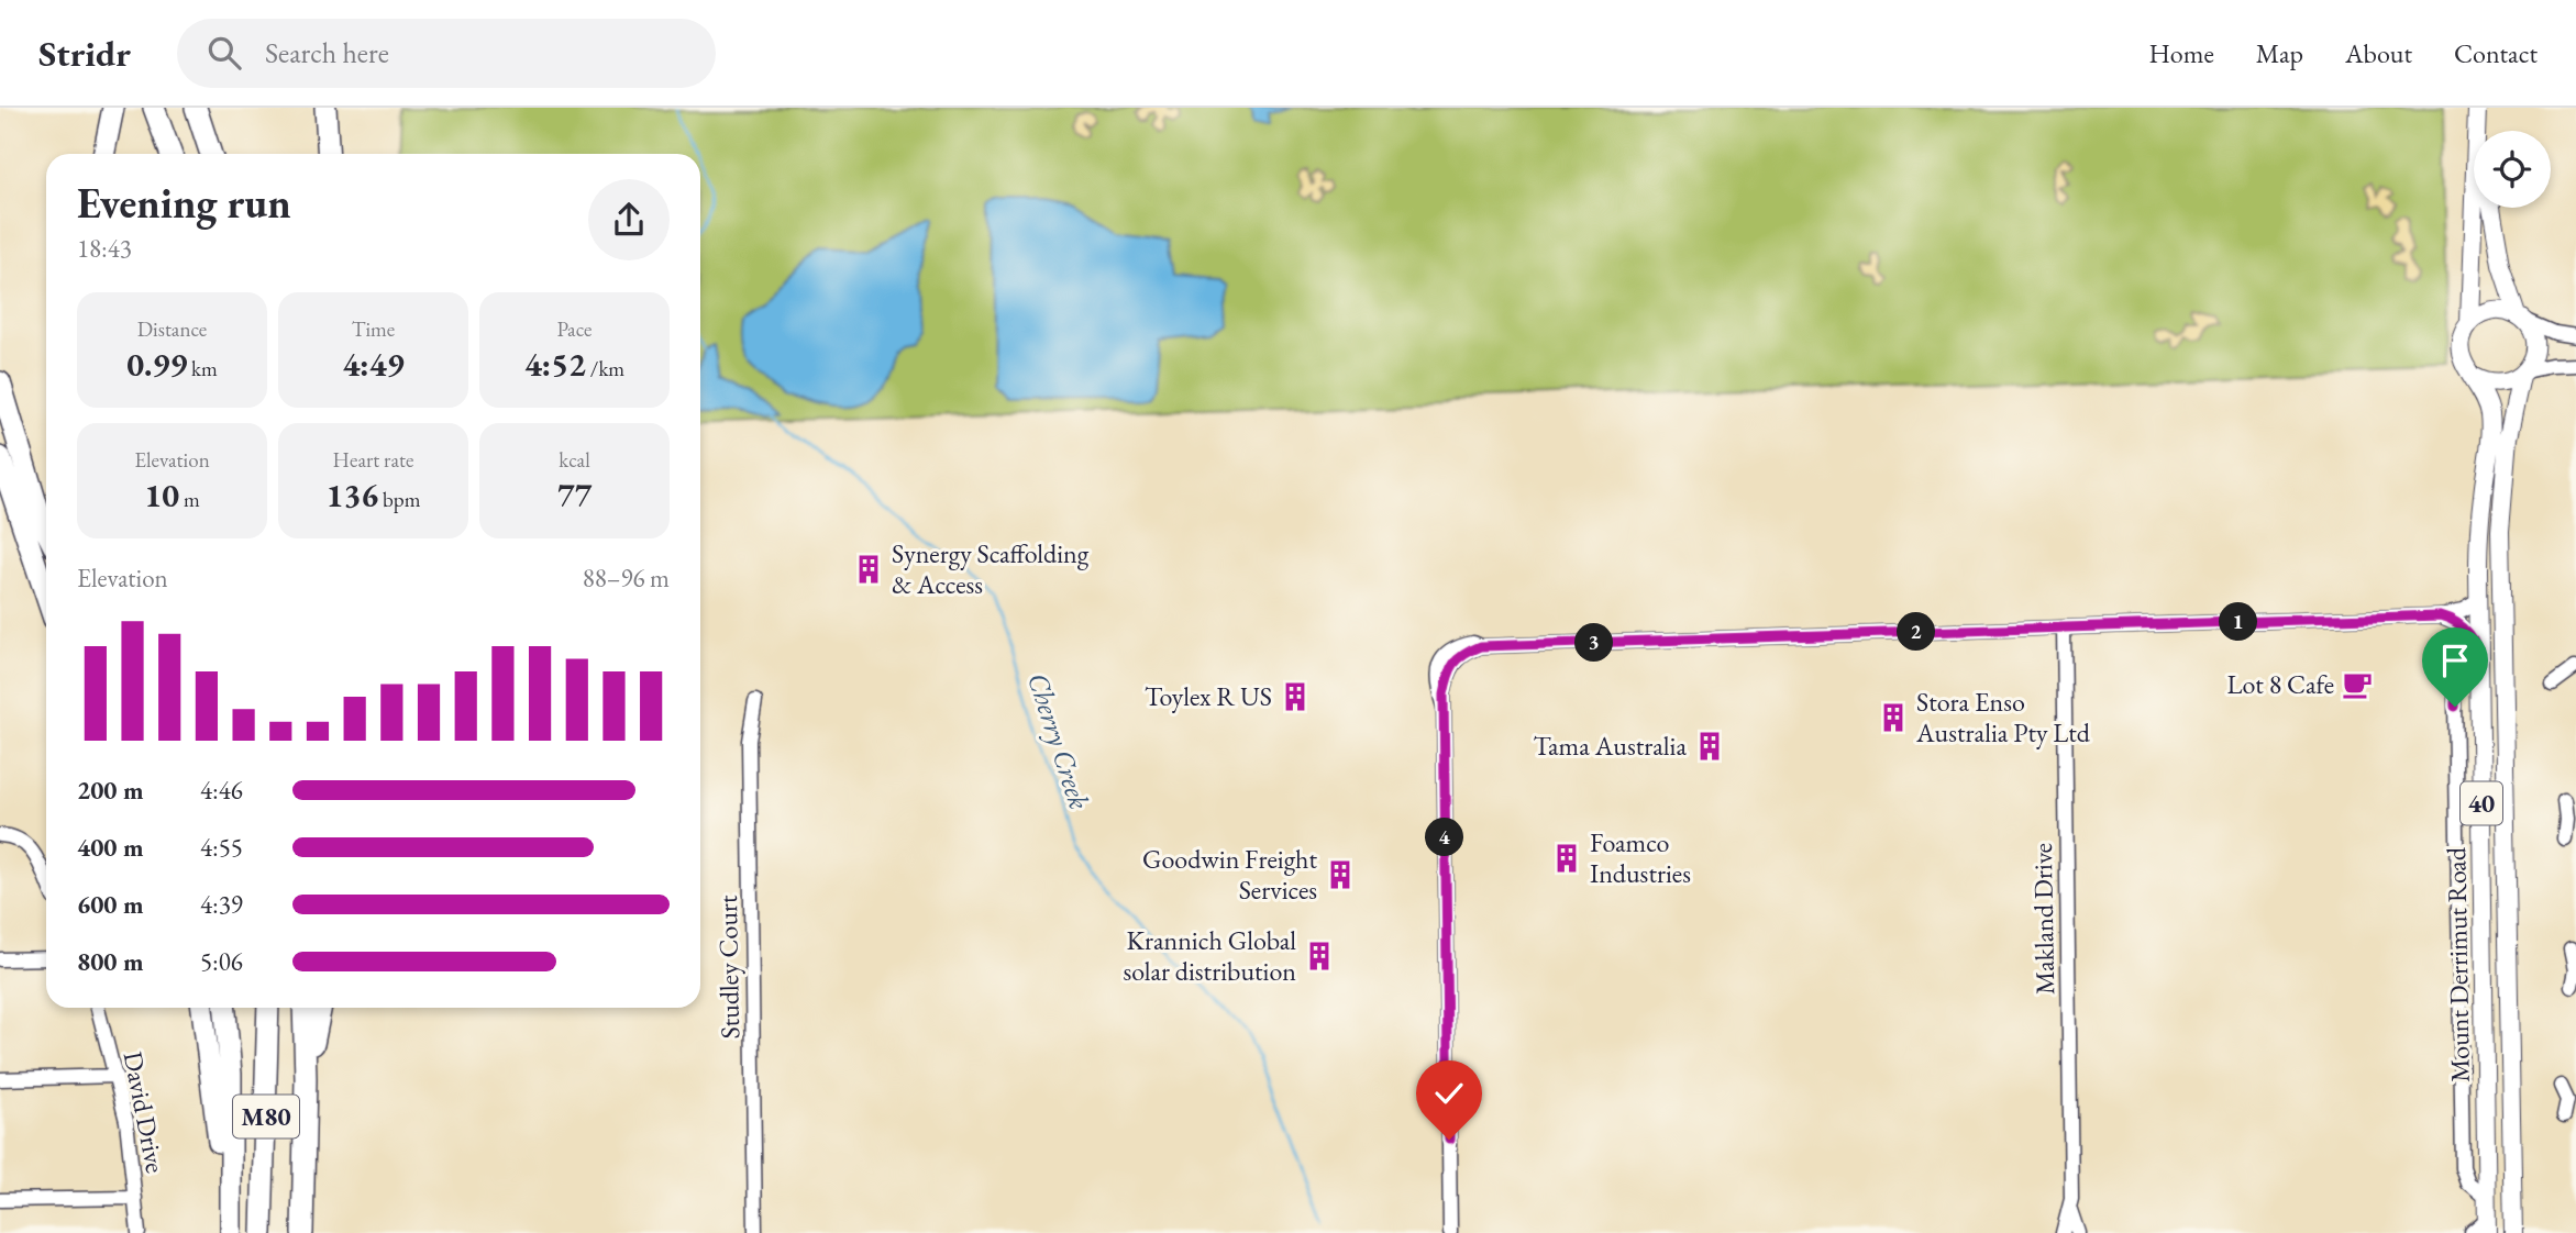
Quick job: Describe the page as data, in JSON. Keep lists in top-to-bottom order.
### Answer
{
  "streets": {
    "highway": ["M80"],
    "main road": ["40", "Mount Derrimut Road"],
    "street": ["Makland Drive", "Studley Court", "David Drive"]
  },
  "crossings": [
    ["40", "Mount Derrimut Road"]
  ],
  "water": ["Cherry Creek"],
  "places": {
    "building": [
      "Synergy Scaffolding & Access",
      "Toylex R US",
      "Stora Enso Australia Pty Ltd",
      "Tama Australia",
      "Foamco Industries",
      "Goodwin Freight Services",
      "Krannich Global solar distribution"
    ],
    "cafe": ["Lot 8 Cafe"]
  },
  "page": {
    "header": "Stridr",
    "search": "Search here",
    "nav": [
      "Home",
      "Map",
      "About",
      "Contact"
    ],
    "heading": ["Evening run", "18:43"],
    "stats": [
      ["Distance", "0.99 km"],
      ["Time", "4:49"],
      ["Pace", "4:52 /km"],
      ["Elevation", "10 m"],
      ["Heart rate", "136 bpm"],
      ["kcal", "77"]
    ],
    "chart": ["Elevation", "88–96 m"],
    "pins": [
      "1",
      "2",
      "3",
      "4"
    ],
    "list": [
      {
        "name": "200 m",
        "note": "4:46"
      },
      {
        "name": "400 m",
        "note": "4:55"
      },
      {
        "name": "600 m",
        "note": "4:39"
      },
      {
        "name": "800 m",
        "note": "5:06"
      }
    ]
  }
}
